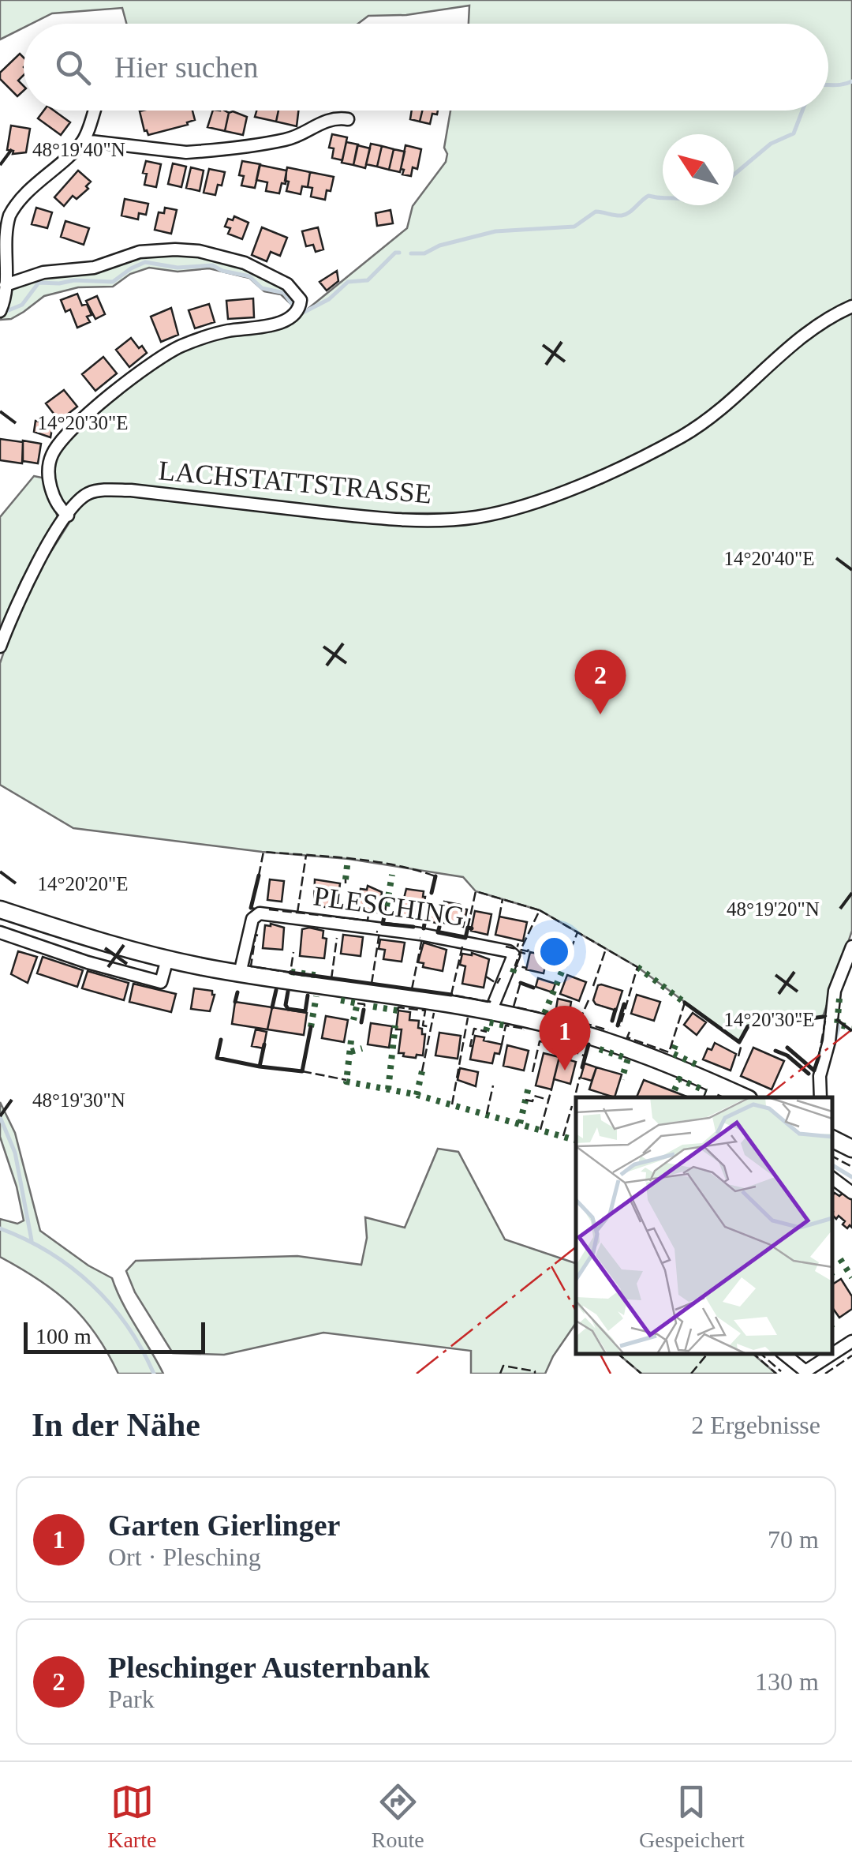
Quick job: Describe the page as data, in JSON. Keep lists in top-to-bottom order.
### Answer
{
  "streets": {
    "street": ["LACHSTATTSTRASSE", "PLESCHING"]
  },
  "scale_bar": "100 m",
  "north": "top left",
  "page": {
    "search": "Hier suchen",
    "pins": ["2", "1"],
    "scale": "100 m",
    "heading": ["In der Nähe", "2 Ergebnisse"],
    "list": [
      {
        "mark": "1",
        "name": "Garten Gierlinger",
        "note": "Ort · Plesching",
        "value": "70 m"
      },
      {
        "mark": "2",
        "name": "Pleschinger Austernbank",
        "note": "Park",
        "value": "130 m"
      }
    ],
    "nav": ["Karte", "Route", "Gespeichert"]
  },
  "coordinates": [
    "48°19'40\"N",
    "14°20'30\"E",
    "14°20'40\"E",
    "14°20'20\"E",
    "48°19'20\"N",
    "48°19'30\"N"
  ]
}
